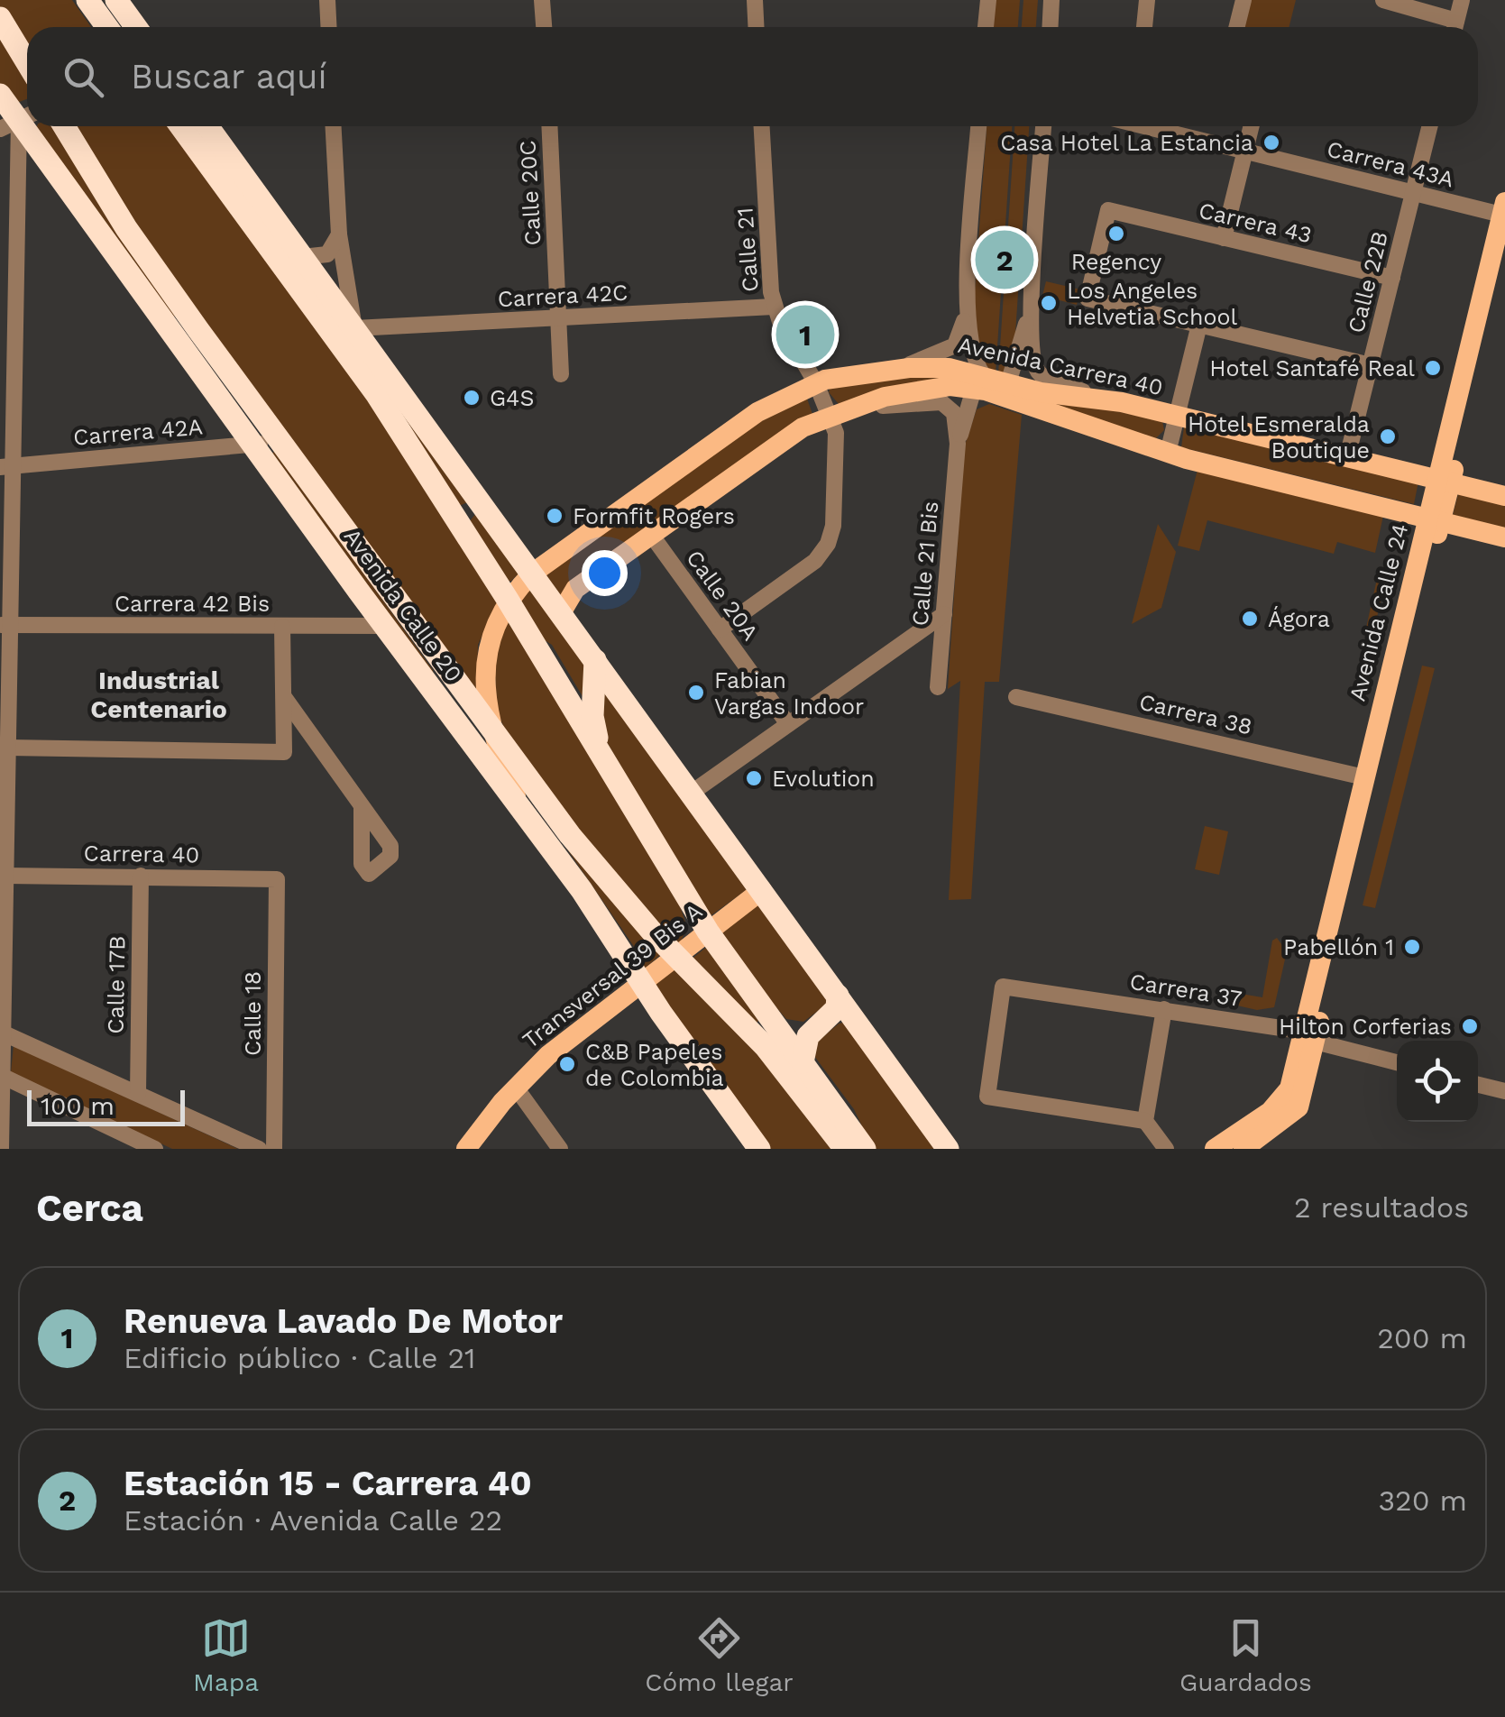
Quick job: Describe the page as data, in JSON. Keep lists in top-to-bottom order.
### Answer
{
  "streets": {
    "highway": ["Avenida Calle 20"],
    "main road": ["Avenida Carrera 40", "Avenida Calle 24", "Transversal 39 Bis A"],
    "street": [
      "Carrera 43A",
      "Calle 20C",
      "Carrera 43",
      "Calle 21",
      "Calle 22B",
      "Carrera 42C",
      "Carrera 42A",
      "Calle 21 Bis",
      "Calle 20A",
      "Carrera 42 Bis",
      "Carrera 38",
      "Carrera 40",
      "Calle 17B",
      "Carrera 37",
      "Calle 18"
    ]
  },
  "crossings": [
    ["Carrera 43A", "Calle 22B"],
    ["Carrera 43A", "Avenida Calle 24"],
    ["Calle 20C", "Carrera 42C"],
    ["Carrera 43", "Calle 22B"],
    ["Calle 21", "Carrera 42C"],
    ["Calle 21", "Avenida Carrera 40"],
    ["Calle 21", "Calle 21 Bis"],
    ["Calle 21", "Calle 20A"],
    ["Calle 22B", "Avenida Carrera 40"],
    ["Avenida Carrera 40", "Calle 21 Bis"],
    ["Avenida Carrera 40", "Calle 20A"],
    ["Avenida Carrera 40", "Avenida Calle 20"],
    ["Avenida Carrera 40", "Avenida Calle 24"],
    ["Carrera 42A", "Avenida Calle 20"],
    ["Carrera 42 Bis", "Avenida Calle 20"],
    ["Avenida Calle 20", "Transversal 39 Bis A"],
    ["Avenida Calle 24", "Carrera 38"],
    ["Avenida Calle 24", "Carrera 37"],
    ["Carrera 40", "Calle 17B"],
    ["Carrera 40", "Calle 18"]
  ],
  "districts": ["Industrial Centenario"],
  "places": [
    "Casa Hotel La Estancia",
    "Regency",
    "Los Angeles Helvetia School",
    "Hotel Santafé Real",
    "G4S",
    "Hotel Esmeralda Boutique",
    "Formfit Rogers",
    "Ágora",
    "Fabian Vargas Indoor",
    "Evolution",
    "Pabellón 1",
    "Hilton Corferias",
    "C&B Papeles de Colombia"
  ],
  "scale_bar": "100 m",
  "page": {
    "search": "Buscar aquí",
    "pins": ["2", "1"],
    "scale": "100 m",
    "heading": ["Cerca", "2 resultados"],
    "list": [
      {
        "mark": "1",
        "name": "Renueva Lavado De Motor",
        "note": "Edificio público · Calle 21",
        "value": "200 m"
      },
      {
        "mark": "2",
        "name": "Estación 15 - Carrera 40",
        "note": "Estación · Avenida Calle 22",
        "value": "320 m"
      }
    ],
    "nav": ["Mapa", "Cómo llegar", "Guardados"]
  }
}
